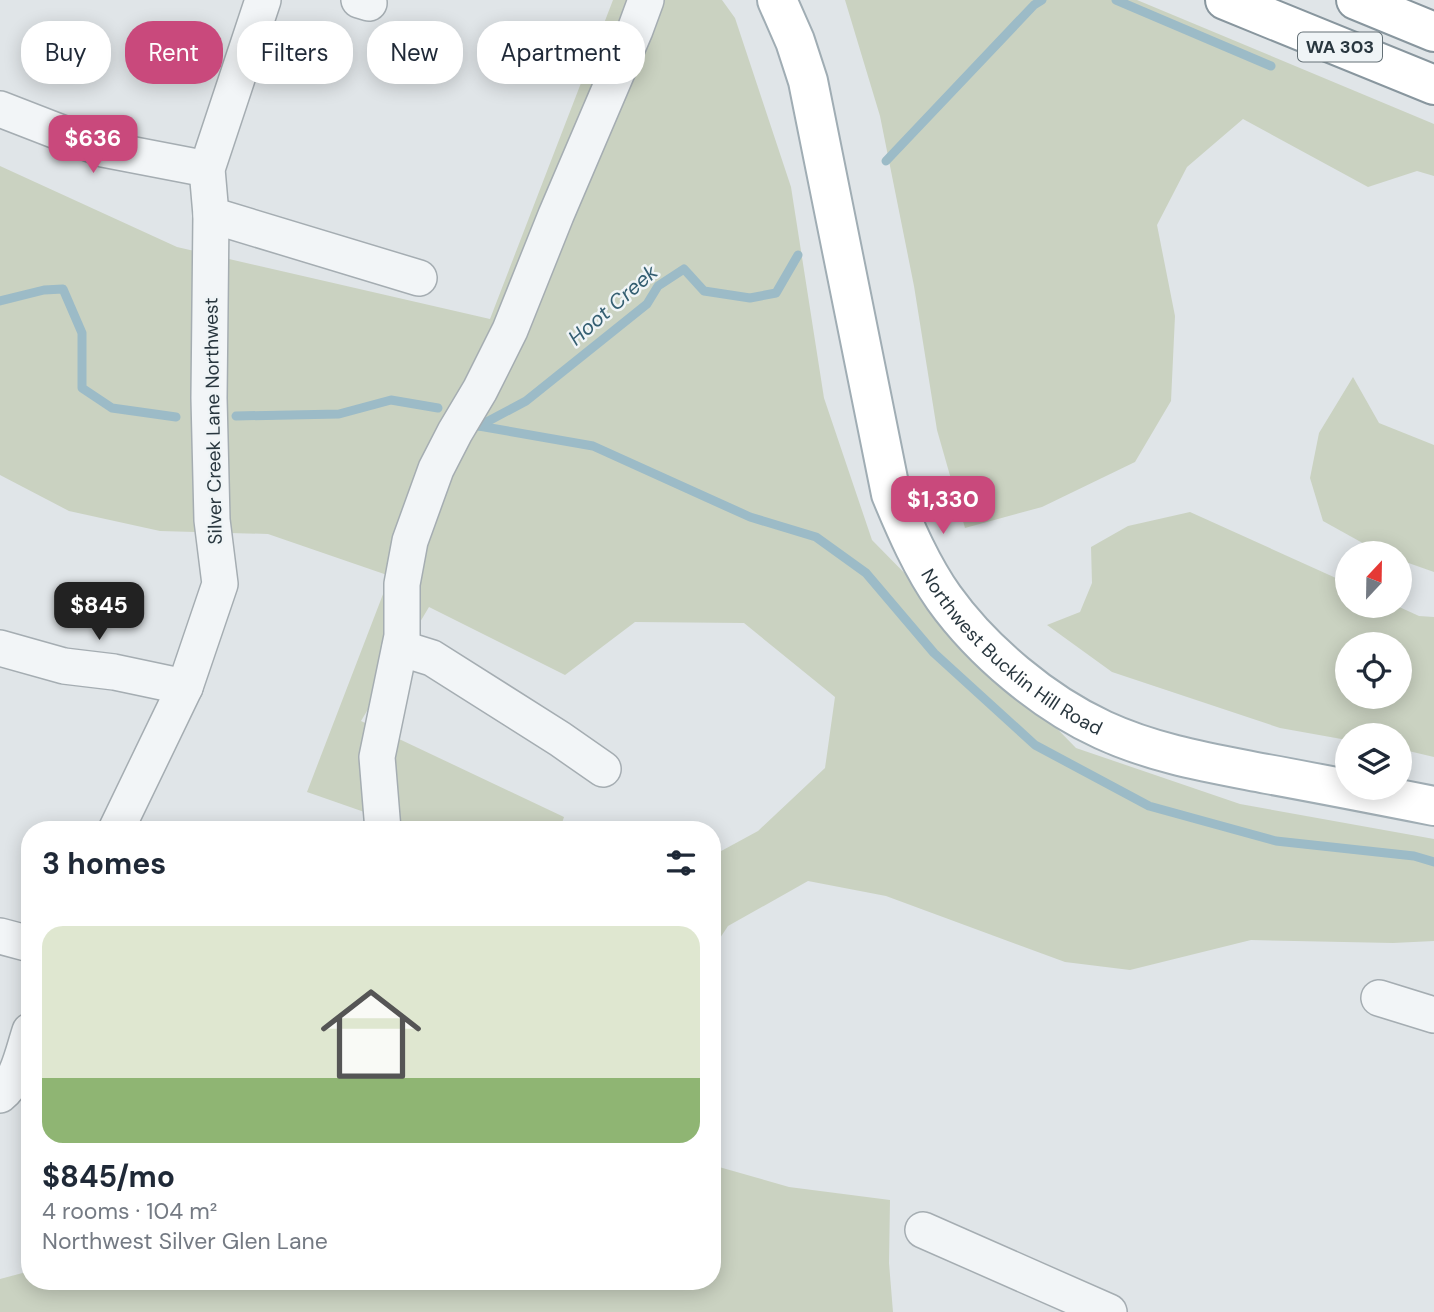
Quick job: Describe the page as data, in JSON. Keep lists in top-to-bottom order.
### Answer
{
  "streets": {
    "main road": ["WA 303", "Northwest Bucklin Hill Road"],
    "street": ["Silver Creek Lane Northwest"]
  },
  "water": ["Hoot Creek"],
  "north": "top",
  "page": {
    "chip": [
      "Buy",
      "Rent",
      "Filters",
      "New",
      "Apartment"
    ],
    "price": ["$636", "$1,330", "$845"],
    "heading": "3 homes",
    "list": [
      {
        "name": "$845/mo",
        "note": "4 rooms · 104 m² · Northwest Silver Glen Lane"
      }
    ]
  }
}
